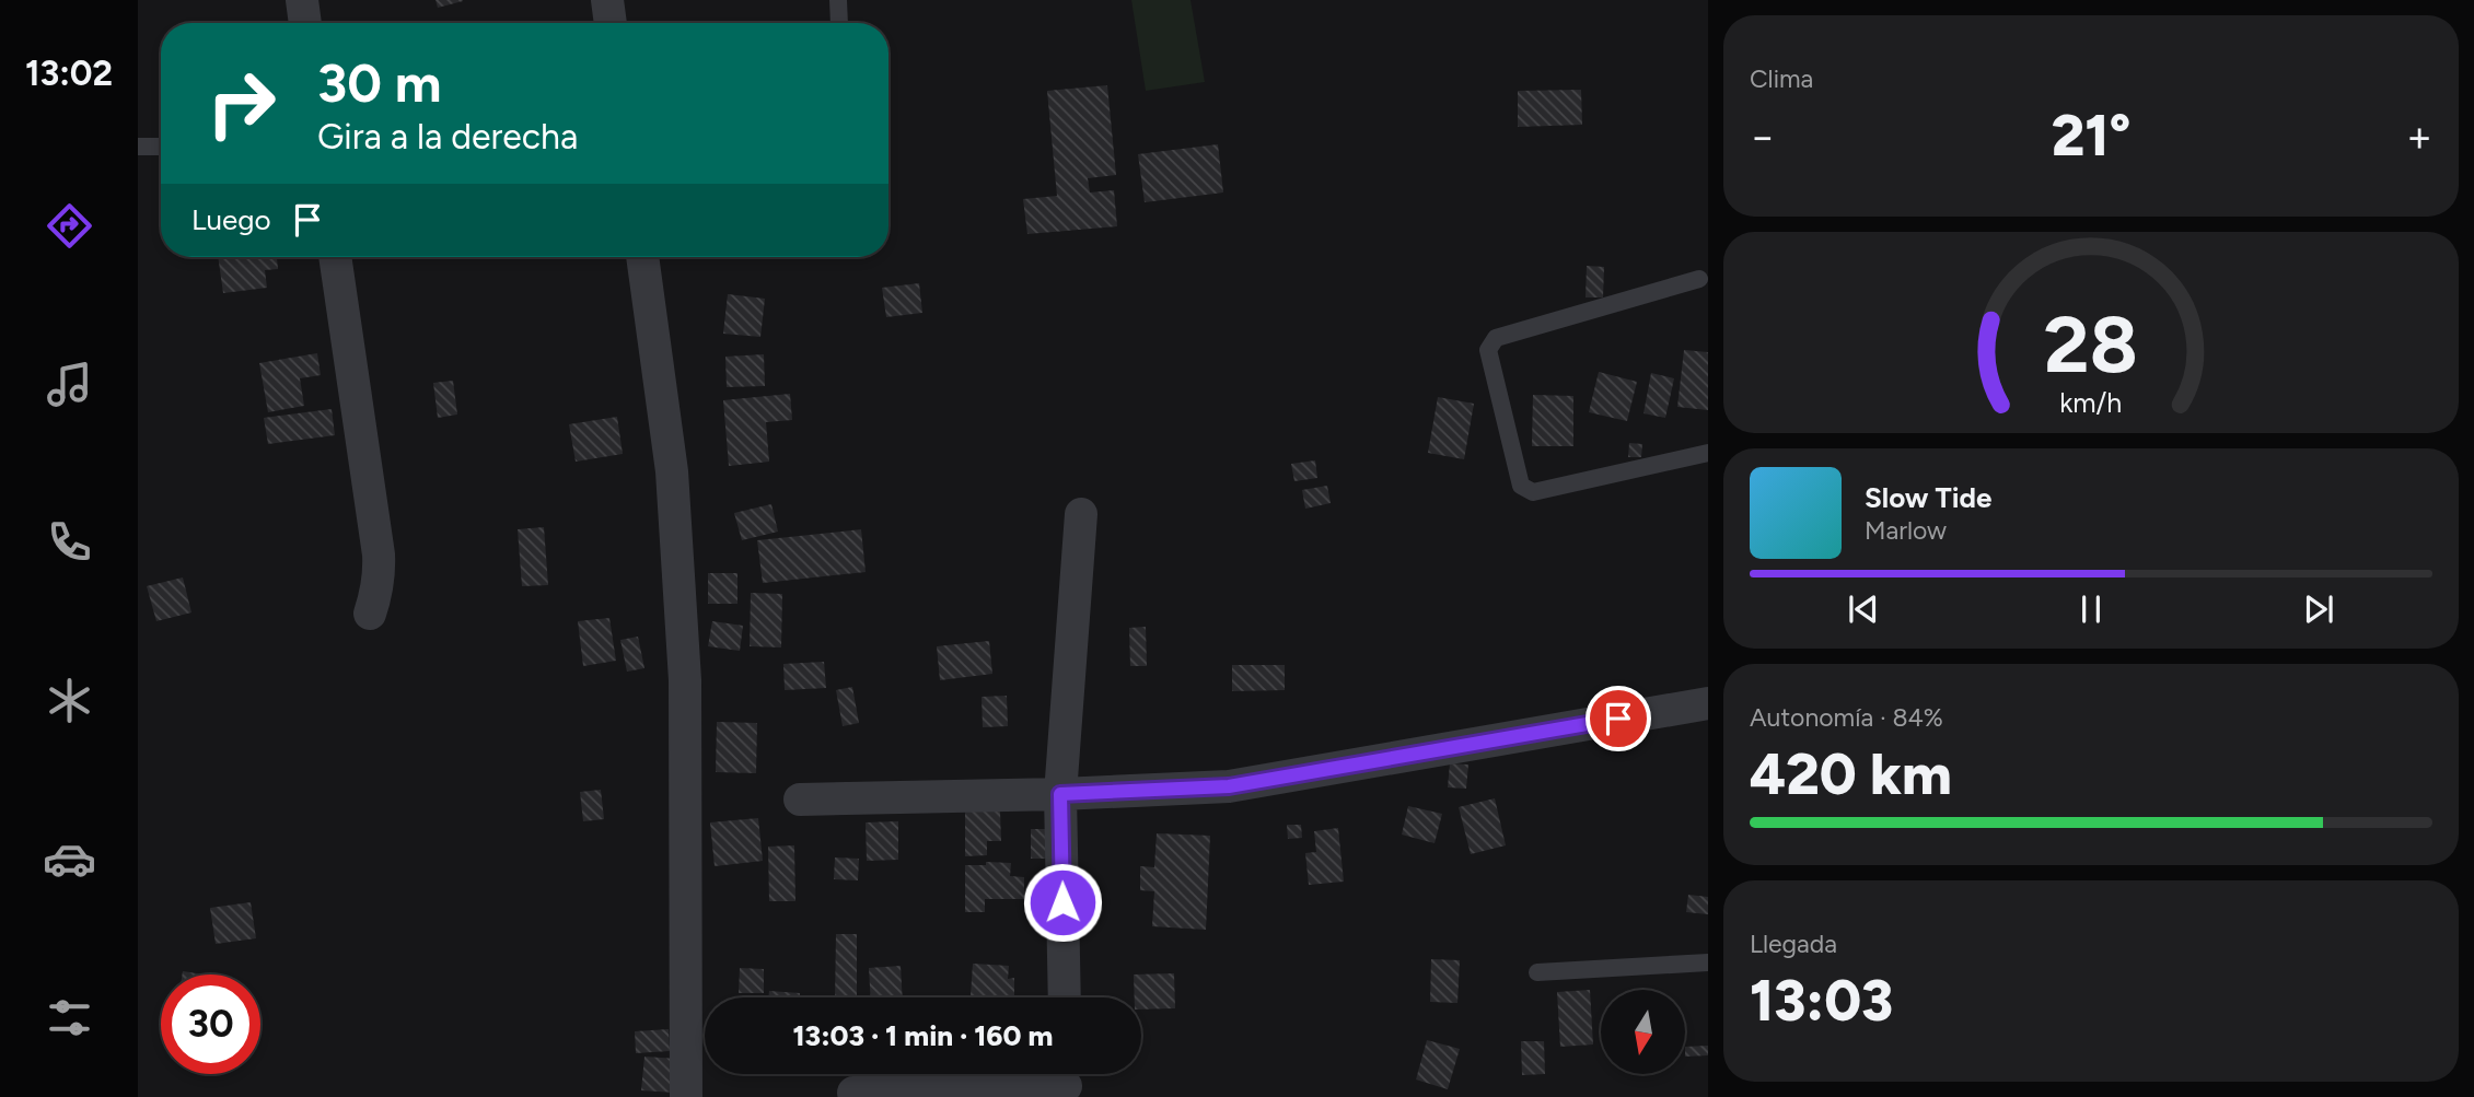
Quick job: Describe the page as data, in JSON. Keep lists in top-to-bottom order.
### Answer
{
  "north": "bottom",
  "page": {
    "tabs": "13:02",
    "tile": [
      "Clima",
      ["Autonomía · 84%", "420 km"],
      ["Llegada", "13:03"]
    ],
    "turn": ["30 m", "Gira a la derecha"],
    "heat": ["−", "21°", "+"],
    "then": "Luego",
    "song": ["Slow Tide", "Marlow"],
    "limit": "30",
    "trip": "13:03 · 1 min · 160 m",
    "gauge": ["28", "km/h"]
  }
}
